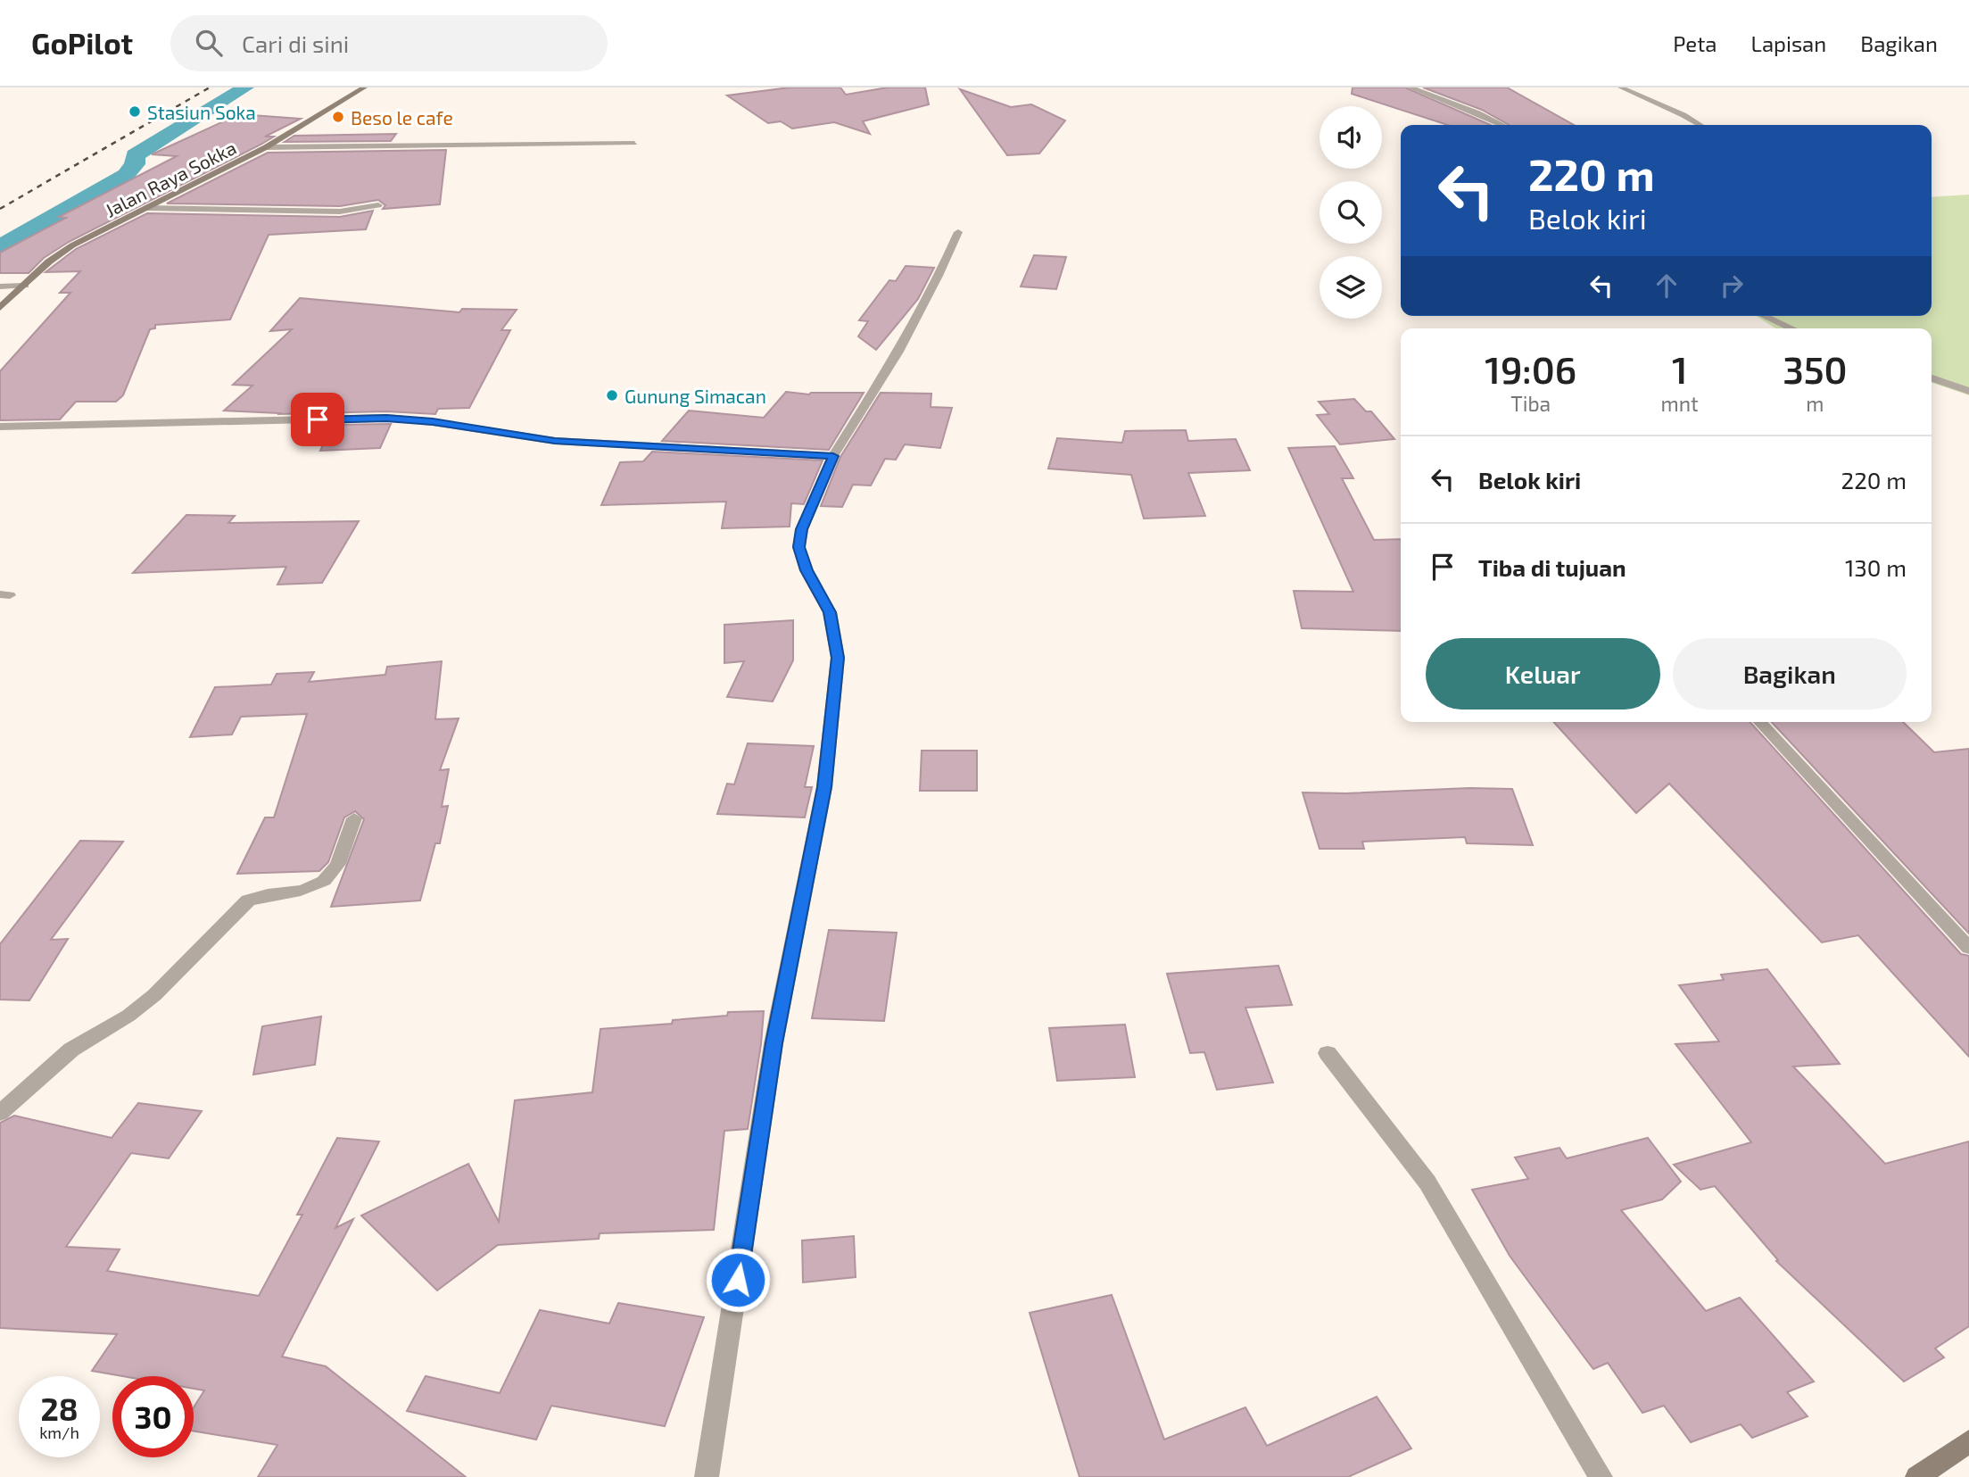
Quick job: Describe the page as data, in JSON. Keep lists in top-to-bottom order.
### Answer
{
  "streets": {
    "main road": ["Jalan Raya Sokka"]
  },
  "places": ["Stasiun Soka", "Beso le cafe", "Gunung Simacan"],
  "page": {
    "header": "GoPilot",
    "search": "Cari di sini",
    "nav": ["Peta", "Lapisan", "Bagikan"],
    "turn": ["220 m", "Belok kiri"],
    "eta": [
      "19:06",
      "Tiba",
      "1",
      "mnt",
      "350",
      "m"
    ],
    "list": [
      {
        "name": "Belok kiri",
        "value": "220 m"
      },
      {
        "name": "Tiba di tujuan",
        "value": "130 m"
      }
    ],
    "buttons": ["Keluar", "Bagikan"],
    "speed": "28 km/h",
    "limit": "30"
  }
}
